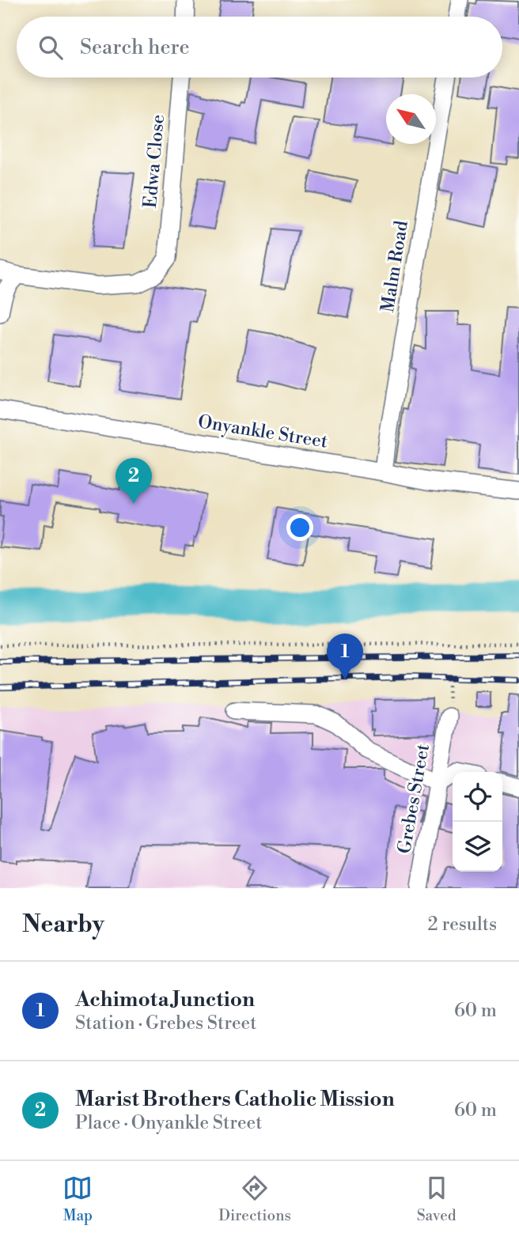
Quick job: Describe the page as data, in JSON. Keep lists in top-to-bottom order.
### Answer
{
  "streets": {
    "street": [
      "Edwa Close",
      "Malm Road",
      "Onyankle Street",
      "Grebes Street"
    ]
  },
  "crossings": [
    ["Malm Road", "Onyankle Street"]
  ],
  "north": "top left",
  "page": {
    "search": "Search here",
    "pins": ["2", "1"],
    "heading": ["Nearby", "2 results"],
    "list": [
      {
        "mark": "1",
        "name": "Achimota Junction",
        "note": "Station · Grebes Street",
        "value": "60 m"
      },
      {
        "mark": "2",
        "name": "Marist Brothers Catholic Mission",
        "note": "Place · Onyankle Street",
        "value": "60 m"
      }
    ],
    "nav": ["Map", "Directions", "Saved"]
  }
}
